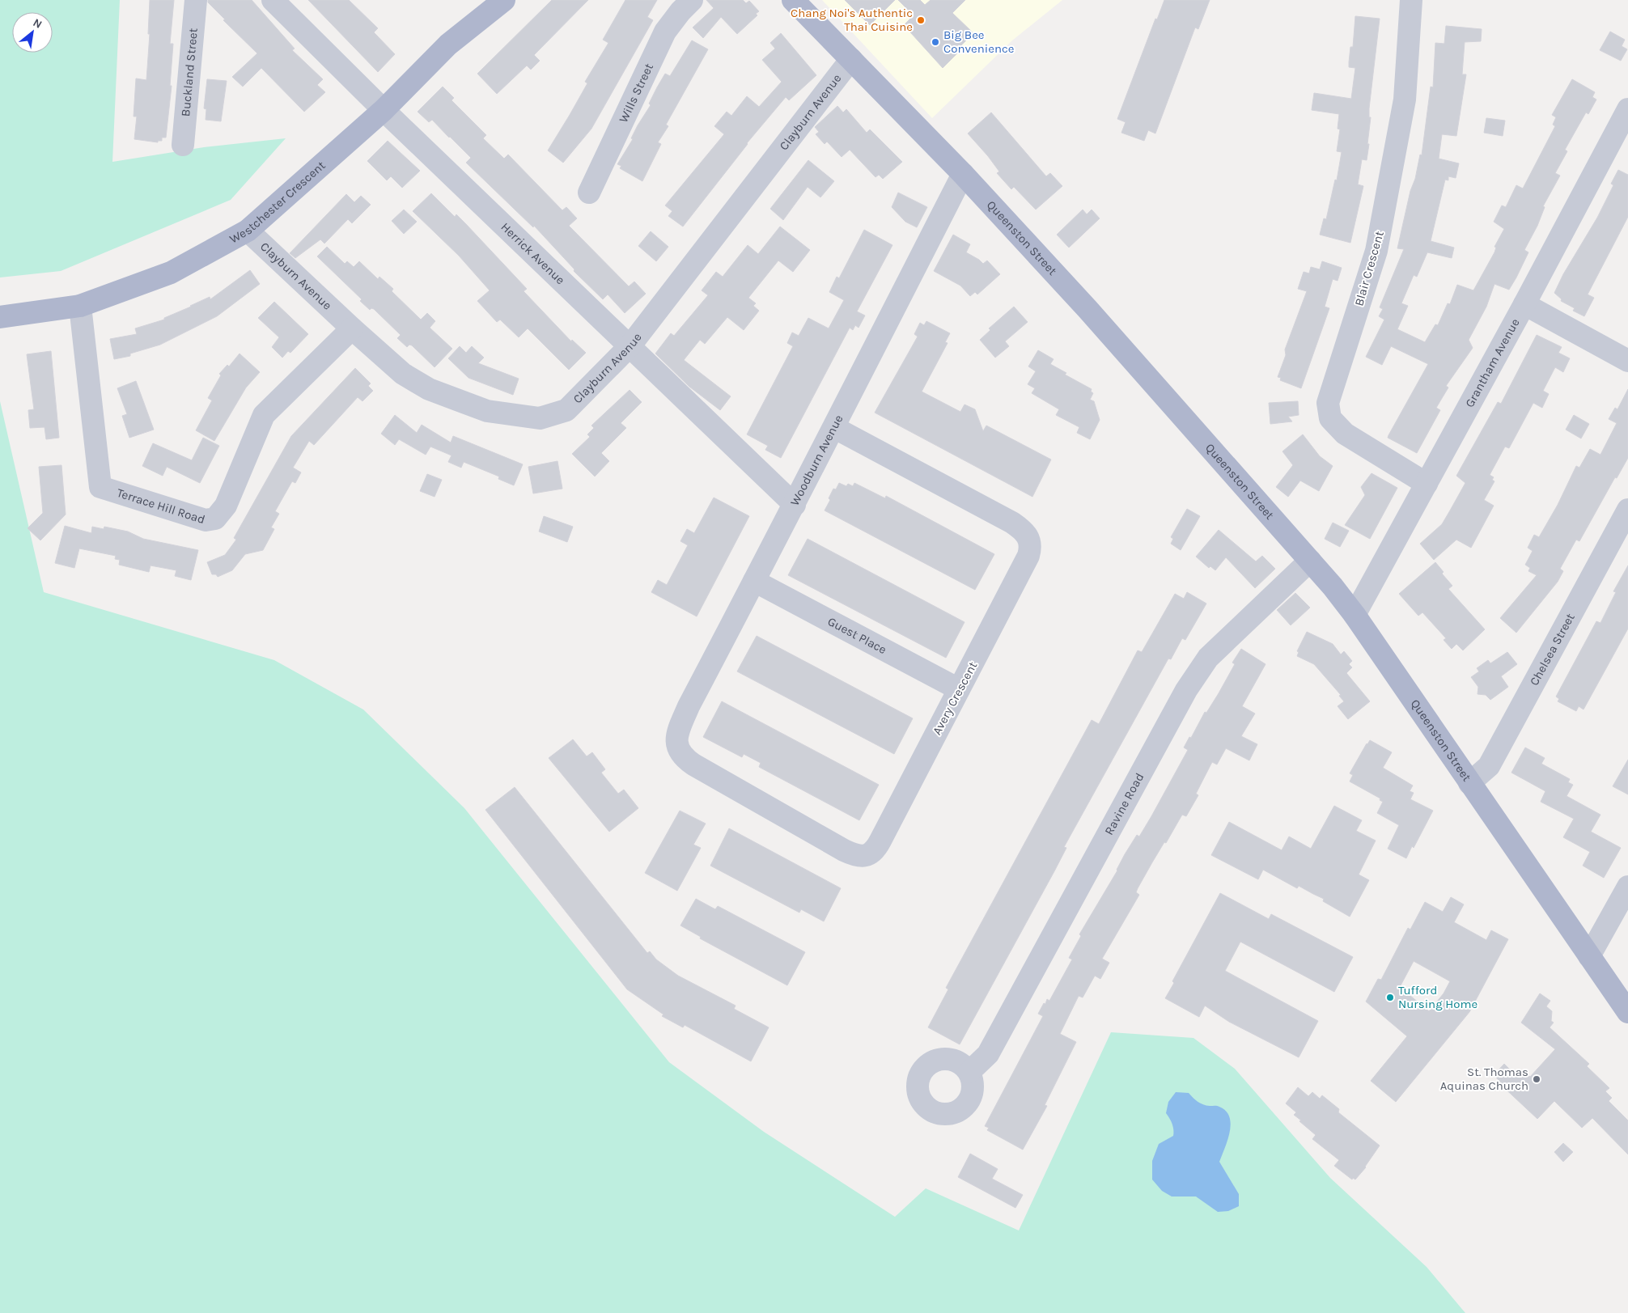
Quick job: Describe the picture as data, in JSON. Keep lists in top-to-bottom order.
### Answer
{
  "streets": {
    "main road": ["Westchester Crescent", "Queenston Street"],
    "street": [
      "Buckland Street",
      "Wills Street",
      "Clayburn Avenue",
      "Herrick Avenue",
      "Blair Crescent",
      "Grantham Avenue",
      "Woodburn Avenue",
      "Terrace Hill Road",
      "Guest Place",
      "Chelsea Street",
      "Avery Crescent",
      "Ravine Road"
    ]
  },
  "crossings": [
    ["Clayburn Avenue", "Westchester Crescent"],
    ["Clayburn Avenue", "Queenston Street"],
    ["Clayburn Avenue", "Herrick Avenue"],
    ["Clayburn Avenue", "Terrace Hill Road"],
    ["Westchester Crescent", "Herrick Avenue"],
    ["Westchester Crescent", "Terrace Hill Road"],
    ["Queenston Street", "Grantham Avenue"],
    ["Queenston Street", "Woodburn Avenue"],
    ["Queenston Street", "Chelsea Street"],
    ["Queenston Street", "Ravine Road"],
    ["Herrick Avenue", "Woodburn Avenue"],
    ["Blair Crescent", "Grantham Avenue"],
    ["Woodburn Avenue", "Guest Place"],
    ["Woodburn Avenue", "Avery Crescent"],
    ["Guest Place", "Avery Crescent"]
  ],
  "places": [
    "Chang Noi's Authentic Thai Cuisine",
    "Big Bee Convenience",
    "Tufford Nursing Home",
    "St. Thomas Aquinas Church"
  ],
  "north": "top right"
}
